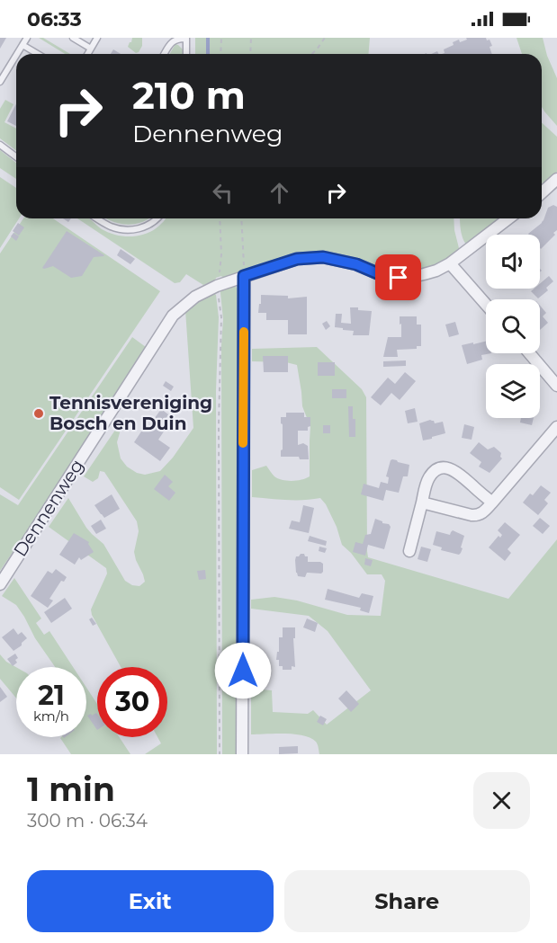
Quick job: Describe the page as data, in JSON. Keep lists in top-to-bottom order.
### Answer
{
  "streets": {
    "street": ["Dennenweg"]
  },
  "places": ["Tennisvereniging Bosch en Duin"],
  "page": {
    "status": "06:33",
    "turn": ["210 m", "Dennenweg"],
    "speed": "21 km/h",
    "limit": "30",
    "heading": ["1 min", "300 m · 06:34"],
    "buttons": ["Exit", "Share"]
  }
}
